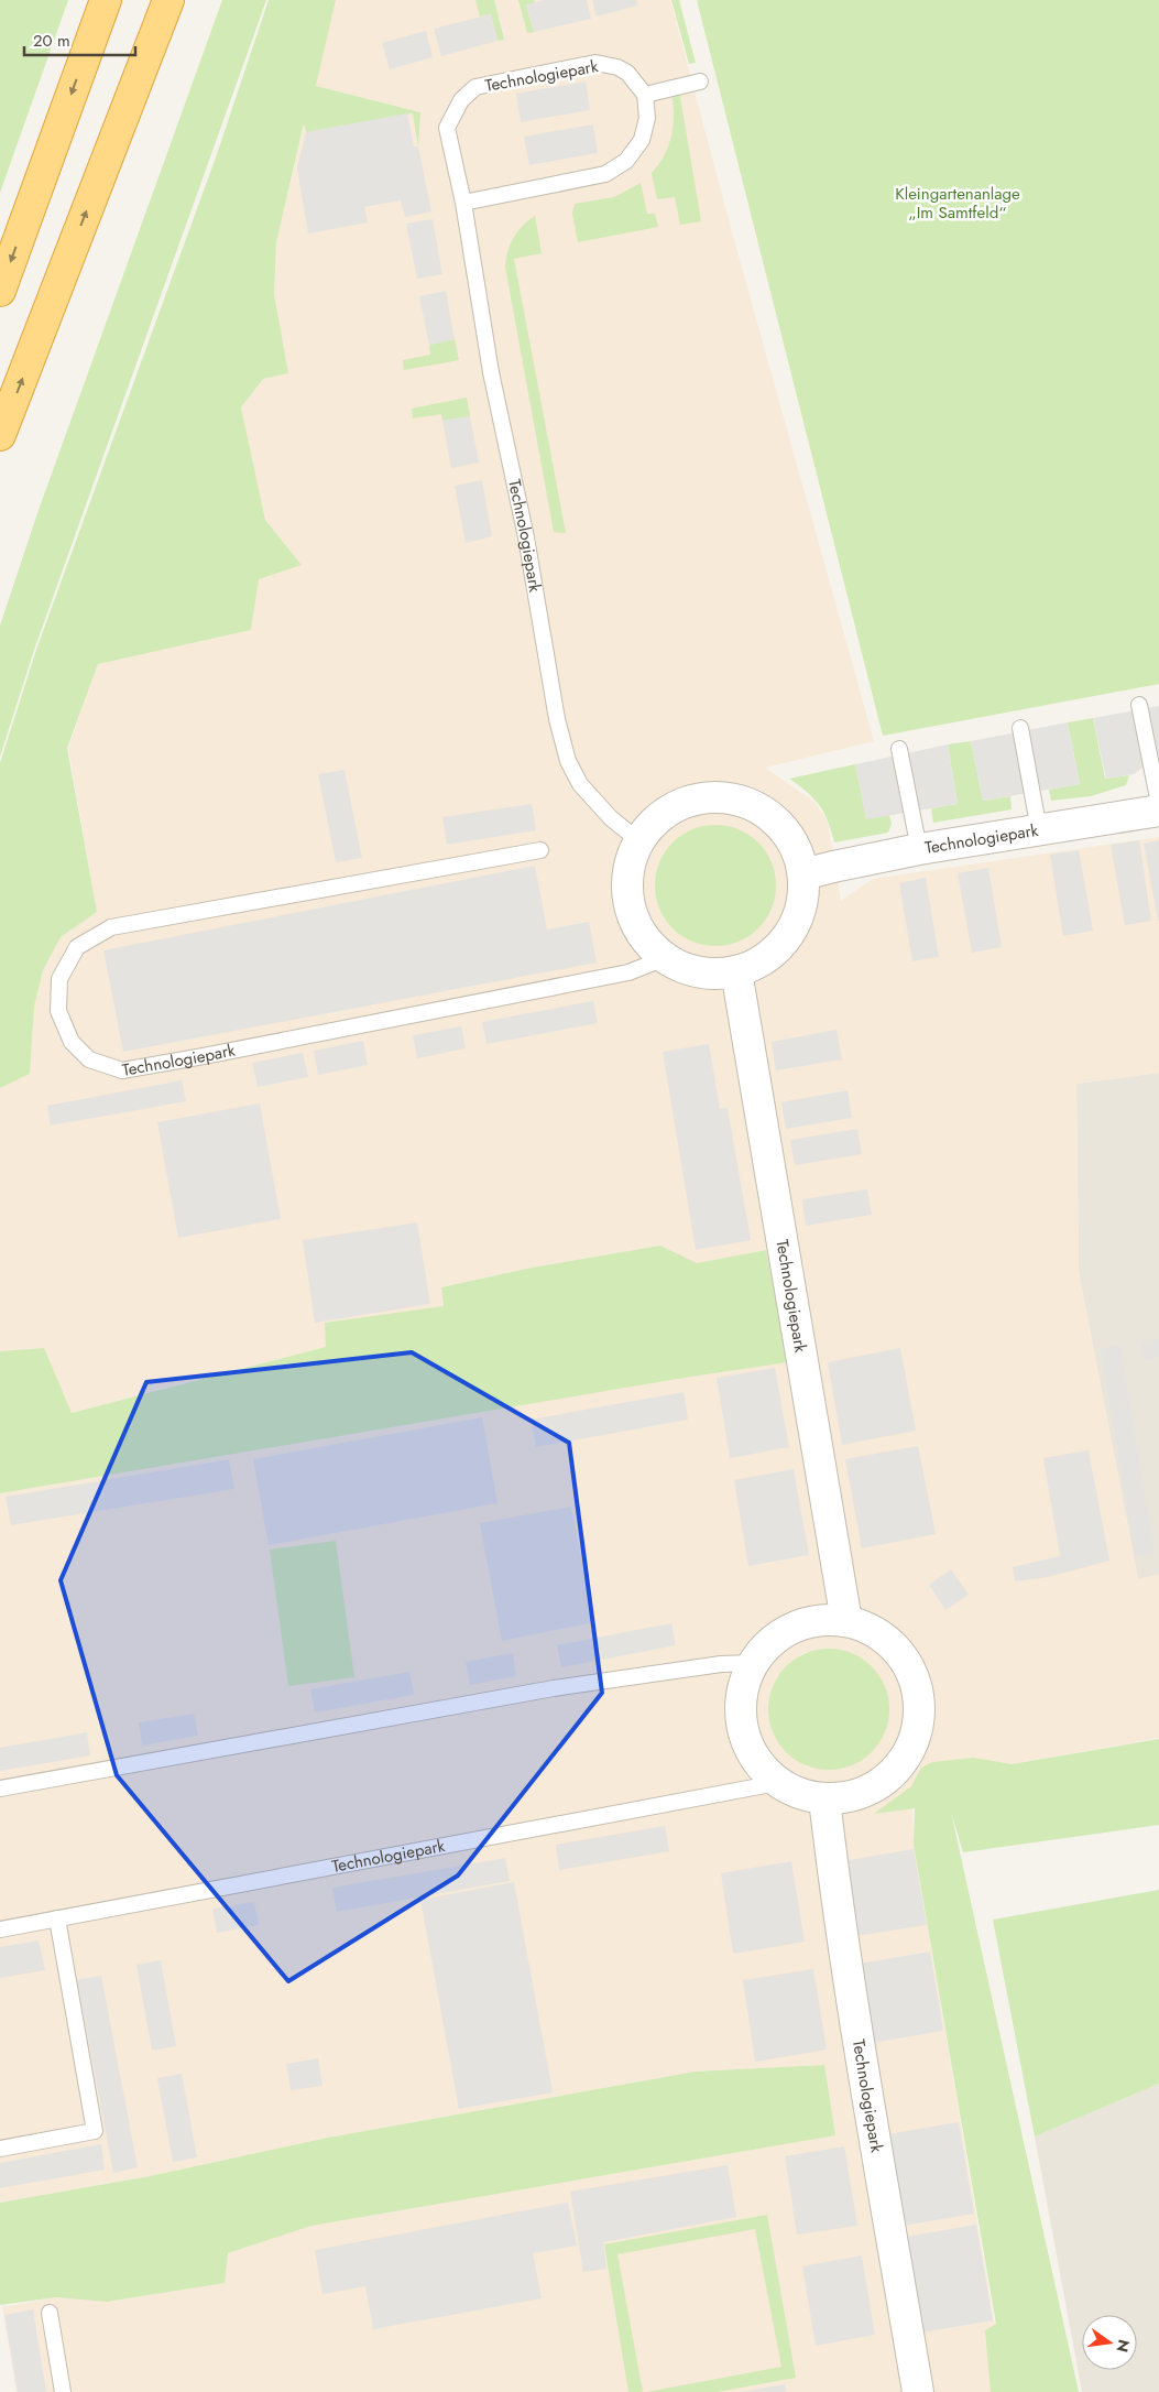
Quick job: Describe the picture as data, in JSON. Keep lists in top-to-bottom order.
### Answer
{
  "streets": {
    "street": ["Technologiepark"]
  },
  "parks": ["Kleingartenanlage „Im Samtfeld“"],
  "scale_bar": "20 m",
  "north": "right"
}
